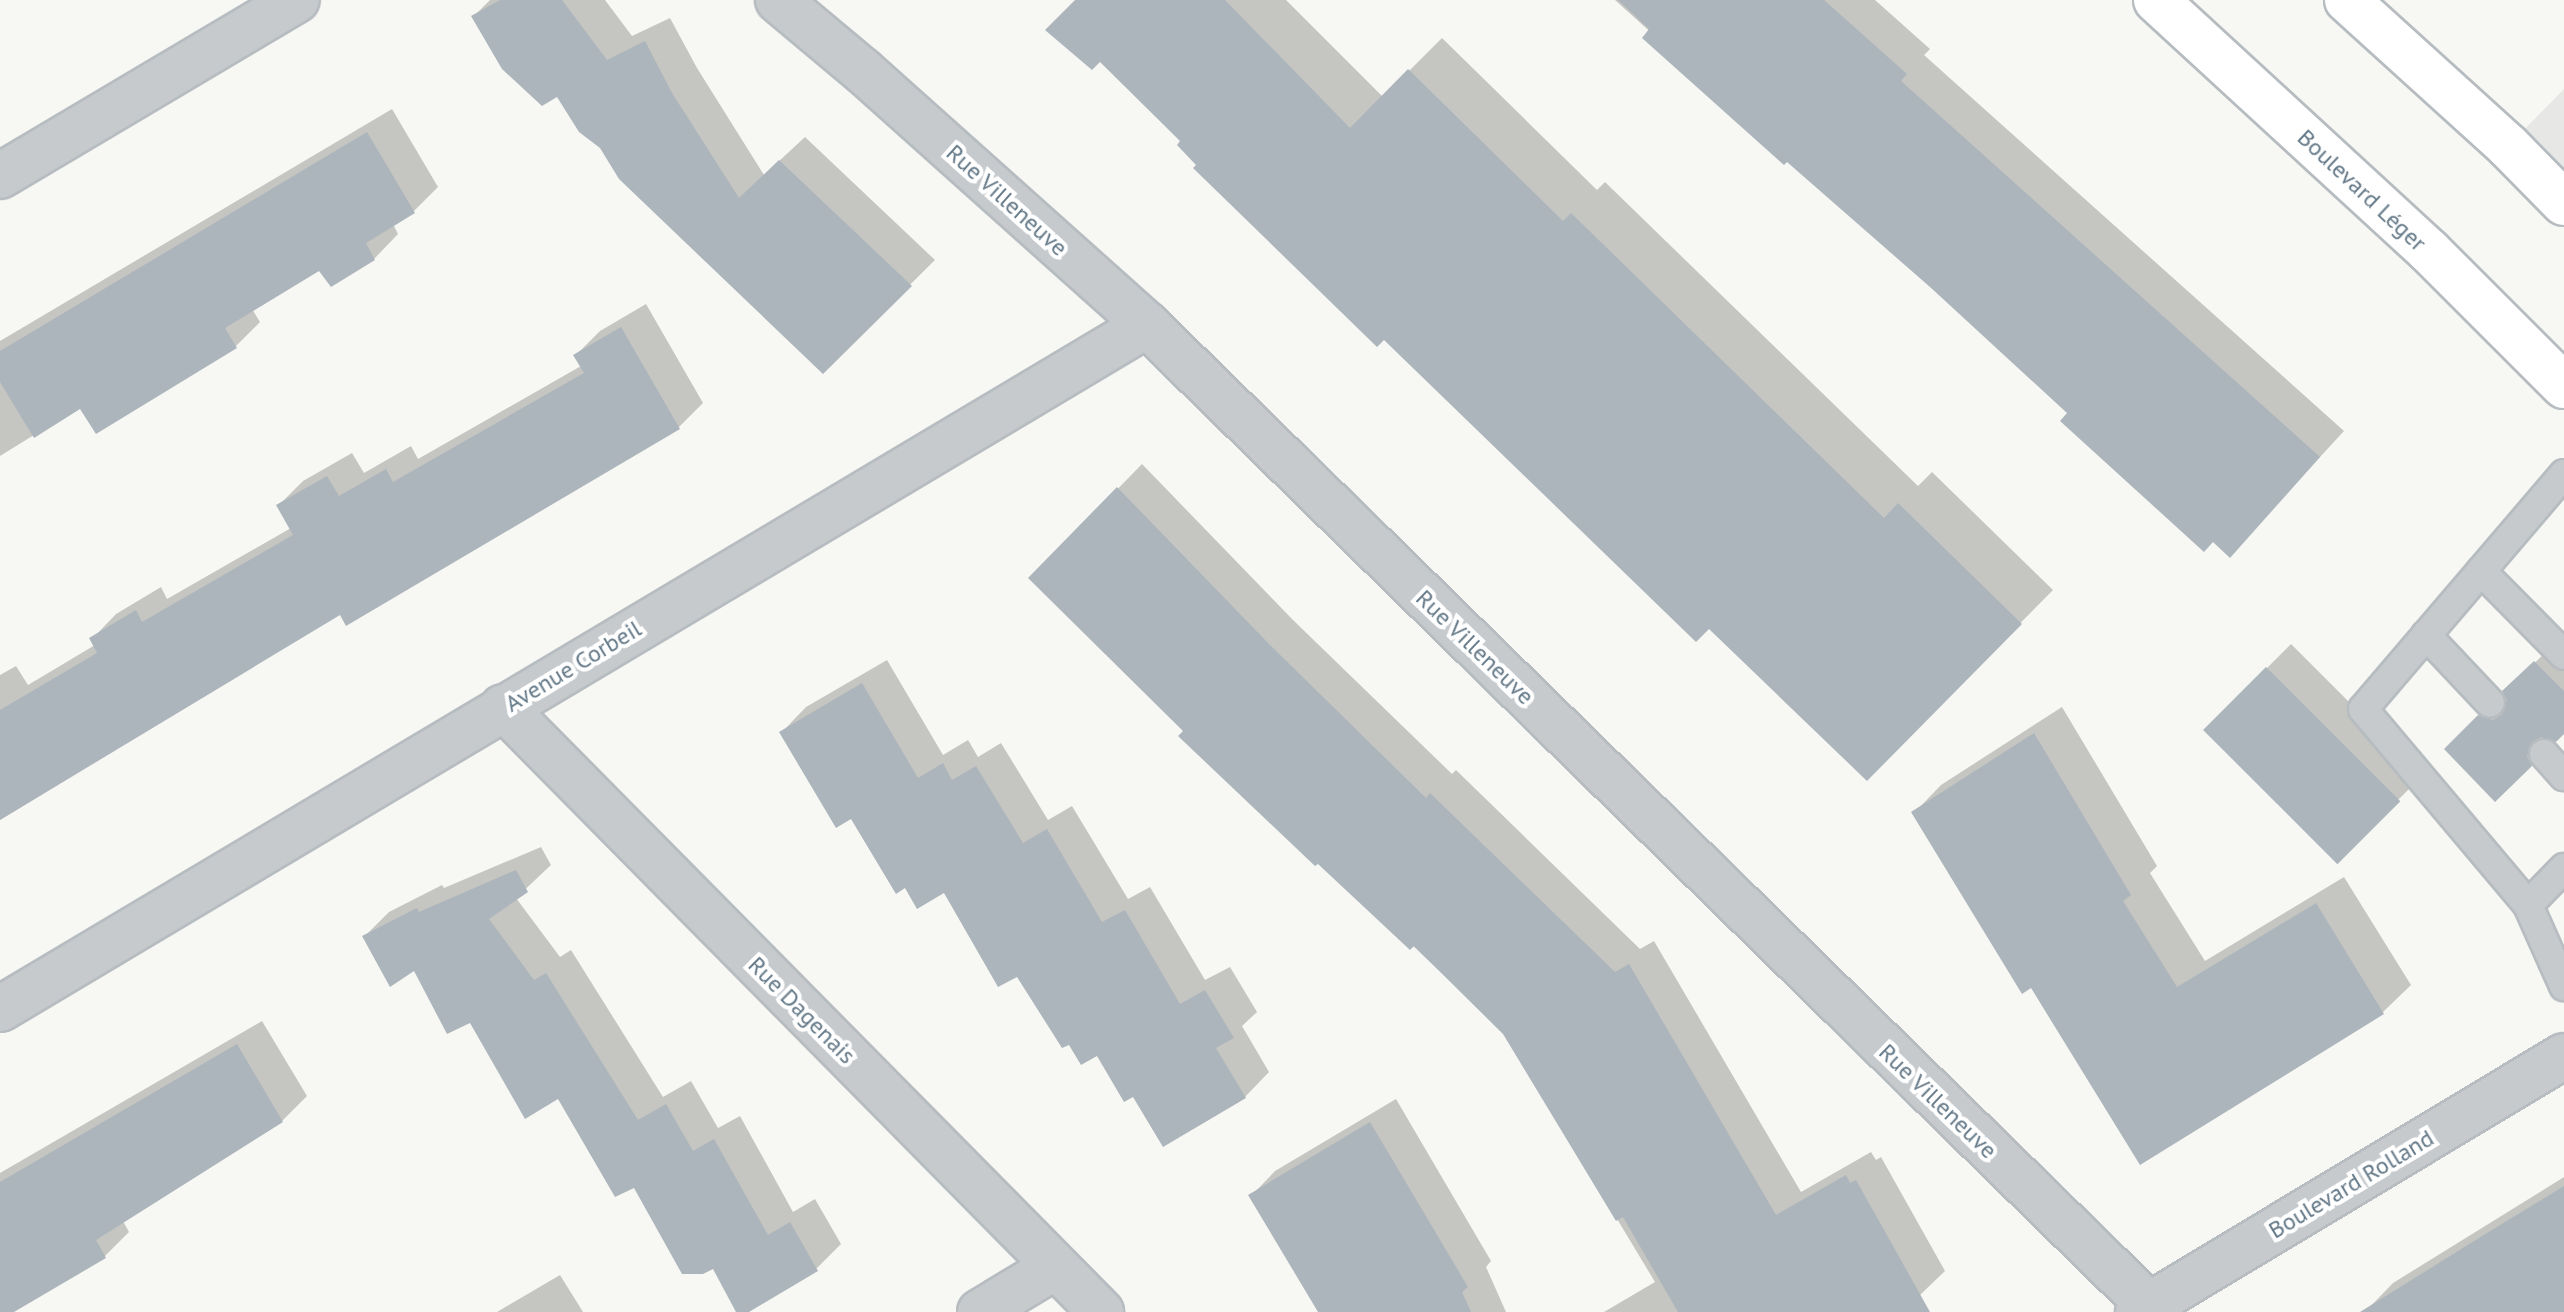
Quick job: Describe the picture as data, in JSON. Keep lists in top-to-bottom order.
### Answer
{
  "streets": {
    "main road": ["Boulevard Léger"],
    "street": [
      "Rue Villeneuve",
      "Avenue Corbeil",
      "Rue Dagenais",
      "Boulevard Rolland"
    ]
  },
  "crossings": [
    ["Rue Villeneuve", "Avenue Corbeil"],
    ["Rue Villeneuve", "Boulevard Rolland"],
    ["Avenue Corbeil", "Rue Dagenais"]
  ]
}
